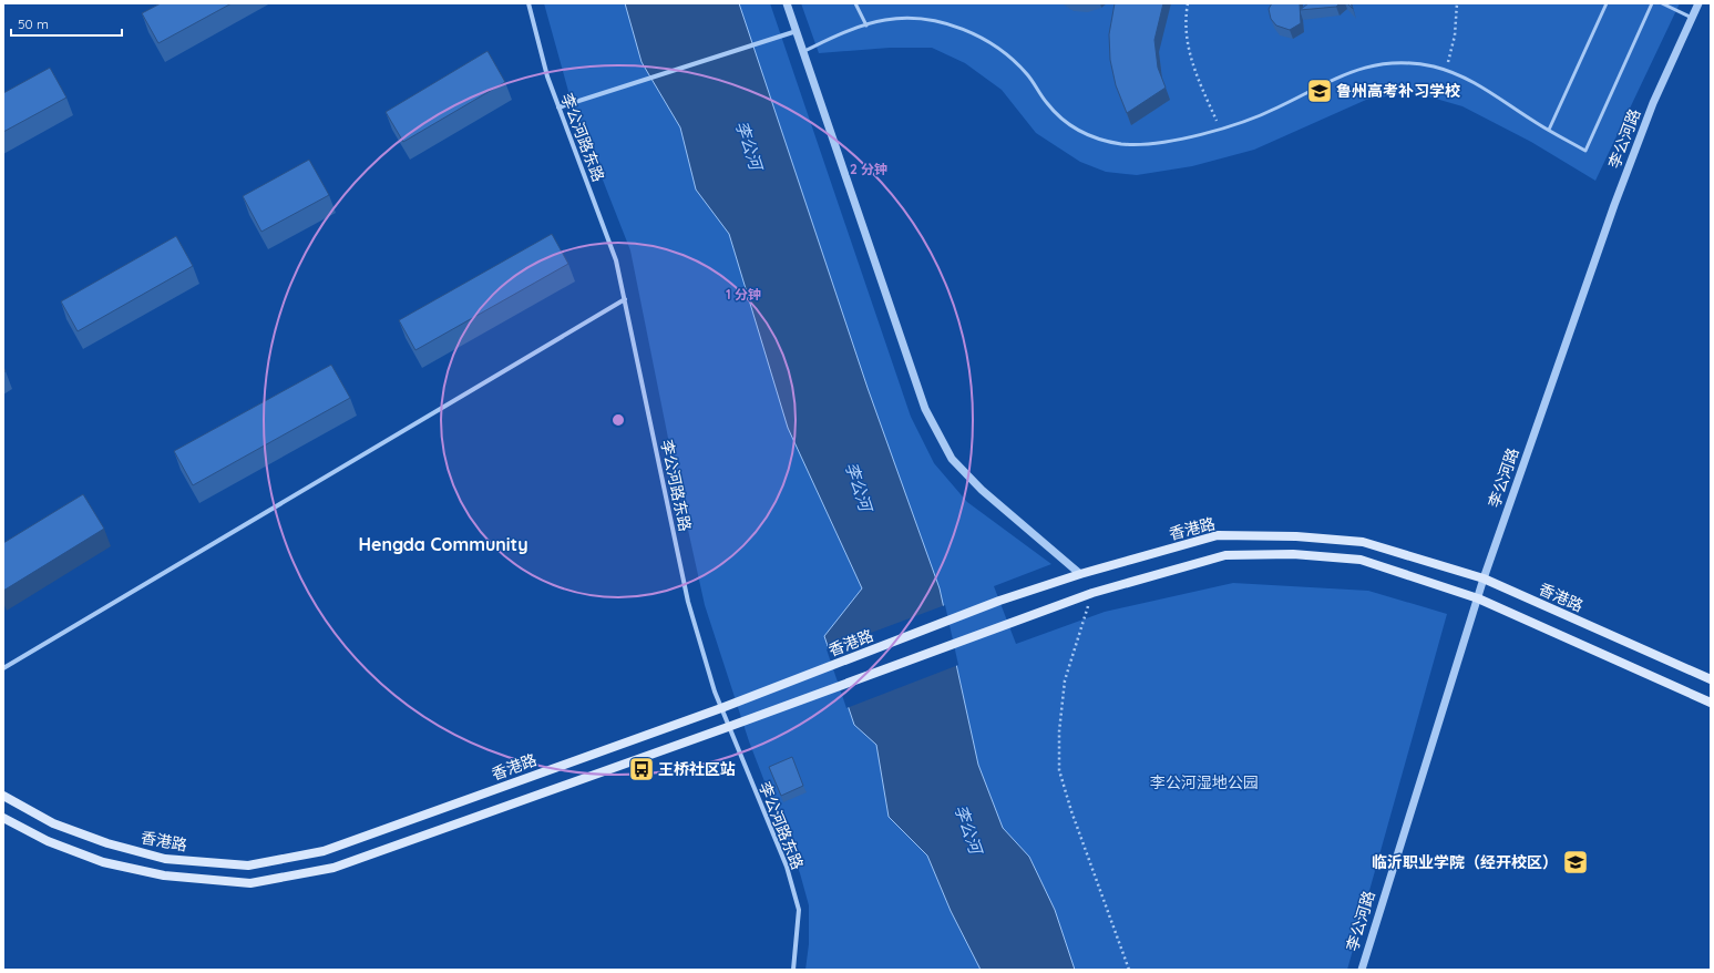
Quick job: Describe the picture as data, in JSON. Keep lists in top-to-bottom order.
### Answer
{
  "streets": {
    "main road": ["香港路"],
    "street": ["李公河路东路", "李公河路"]
  },
  "crossings": [
    ["李公河路东路", "香港路"],
    ["李公河路", "香港路"]
  ],
  "districts": ["Hengda Community"],
  "water": ["李公河"],
  "parks": ["李公河湿地公园"],
  "places": {
    "school or university": ["鲁州高考补习学校", "临沂职业学院（经开校区）"],
    "bus stop": ["王桥社区站"]
  },
  "scale_bar": "50 m",
  "rings": ["2 分钟", "1 分钟"]
}
